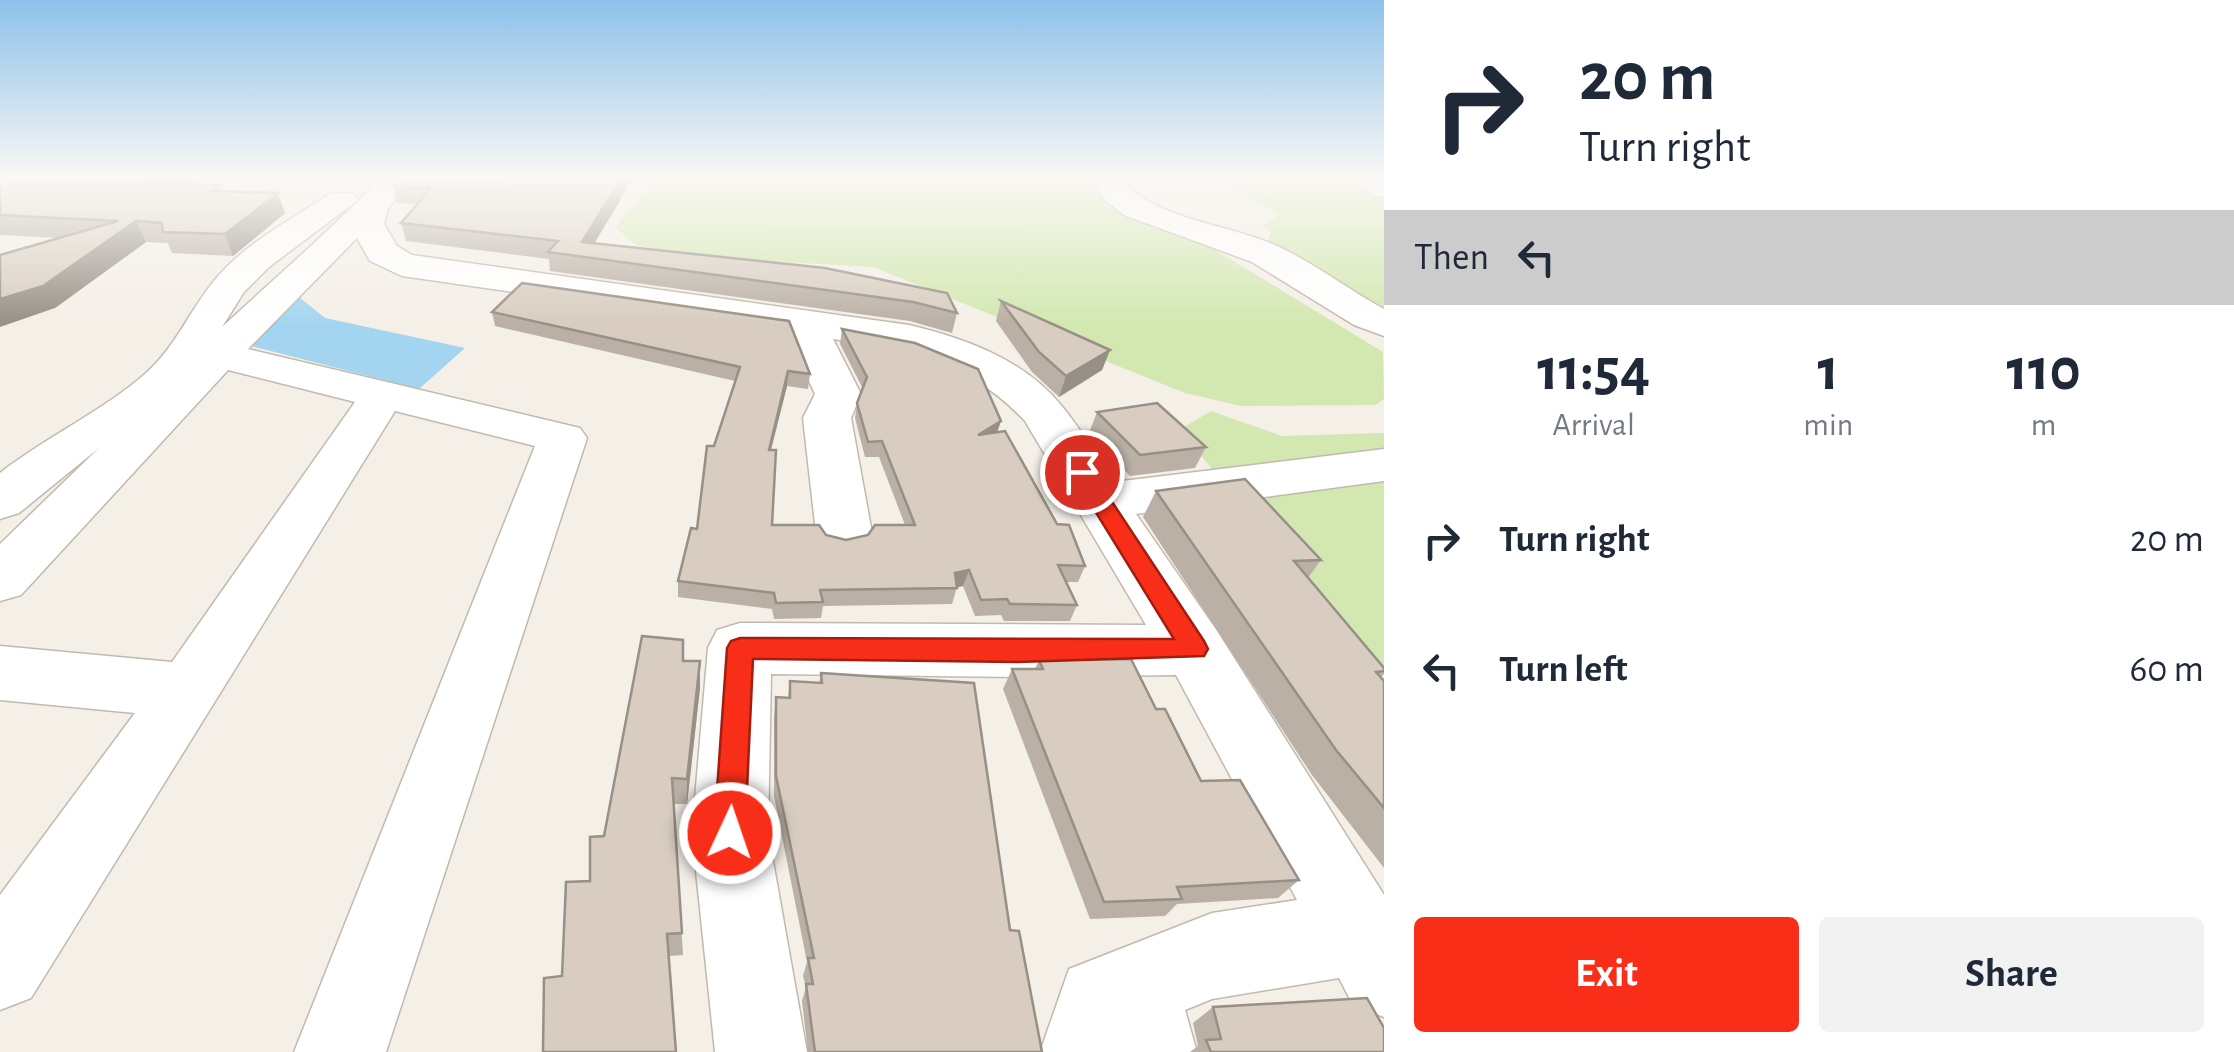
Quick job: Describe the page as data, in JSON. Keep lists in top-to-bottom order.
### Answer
{
  "page": {
    "turn": ["20 m", "Turn right"],
    "then": "Then",
    "eta": [
      "11:54",
      "Arrival",
      "1",
      "min",
      "110",
      "m"
    ],
    "list": [
      {
        "name": "Turn right",
        "value": "20 m"
      },
      {
        "name": "Turn left",
        "value": "60 m"
      }
    ],
    "buttons": ["Exit", "Share"]
  }
}
